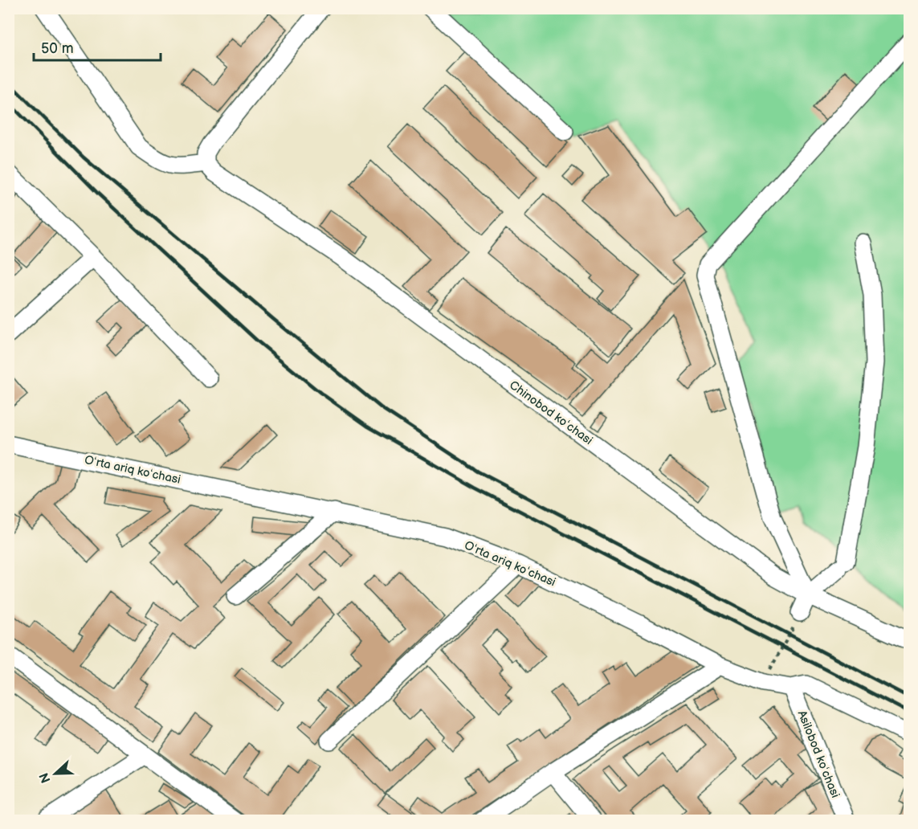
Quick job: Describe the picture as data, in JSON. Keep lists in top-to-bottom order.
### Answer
{
  "streets": {
    "street": ["Chinobod koʻchasi", "Oʻrta ariq koʻchasi", "Asilobod koʻchasi"]
  },
  "scale_bar": "50 m",
  "north": "left"
}
